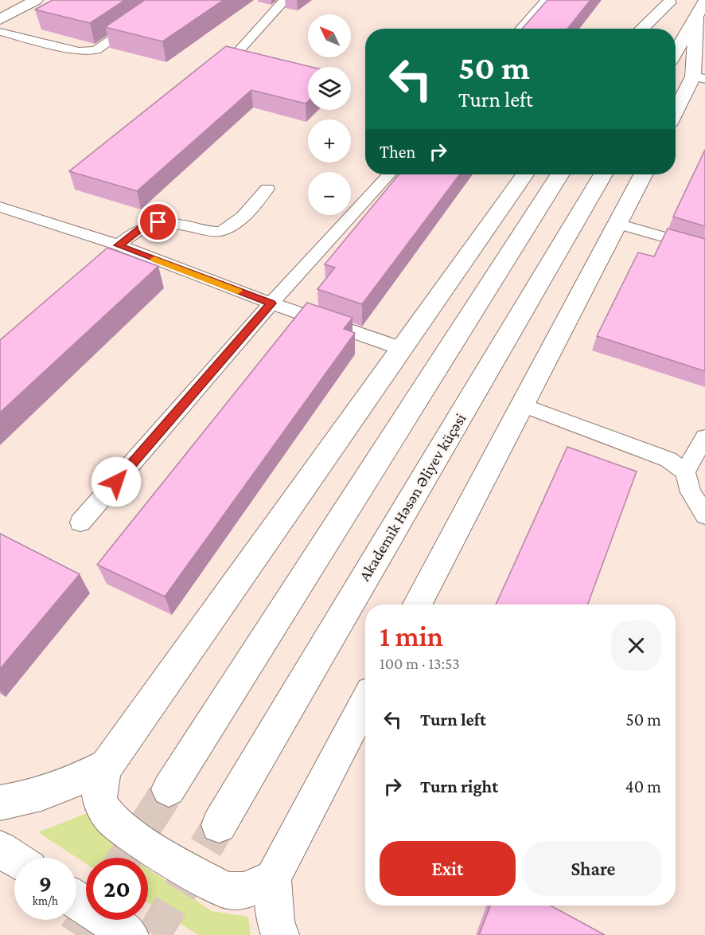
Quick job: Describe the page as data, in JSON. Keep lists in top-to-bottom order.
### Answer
{
  "streets": {
    "main road": ["Akademik Həsən Əliyev küçəsi"]
  },
  "north": "top left",
  "page": {
    "map_buttons": ["+", "−"],
    "turn": ["50 m", "Turn left"],
    "then": "Then",
    "heading": ["1 min", "100 m · 13:53"],
    "list": [
      {
        "name": "Turn left",
        "value": "50 m"
      },
      {
        "name": "Turn right",
        "value": "40 m"
      }
    ],
    "buttons": ["Exit", "Share"],
    "speed": "9 km/h",
    "limit": "20"
  }
}
